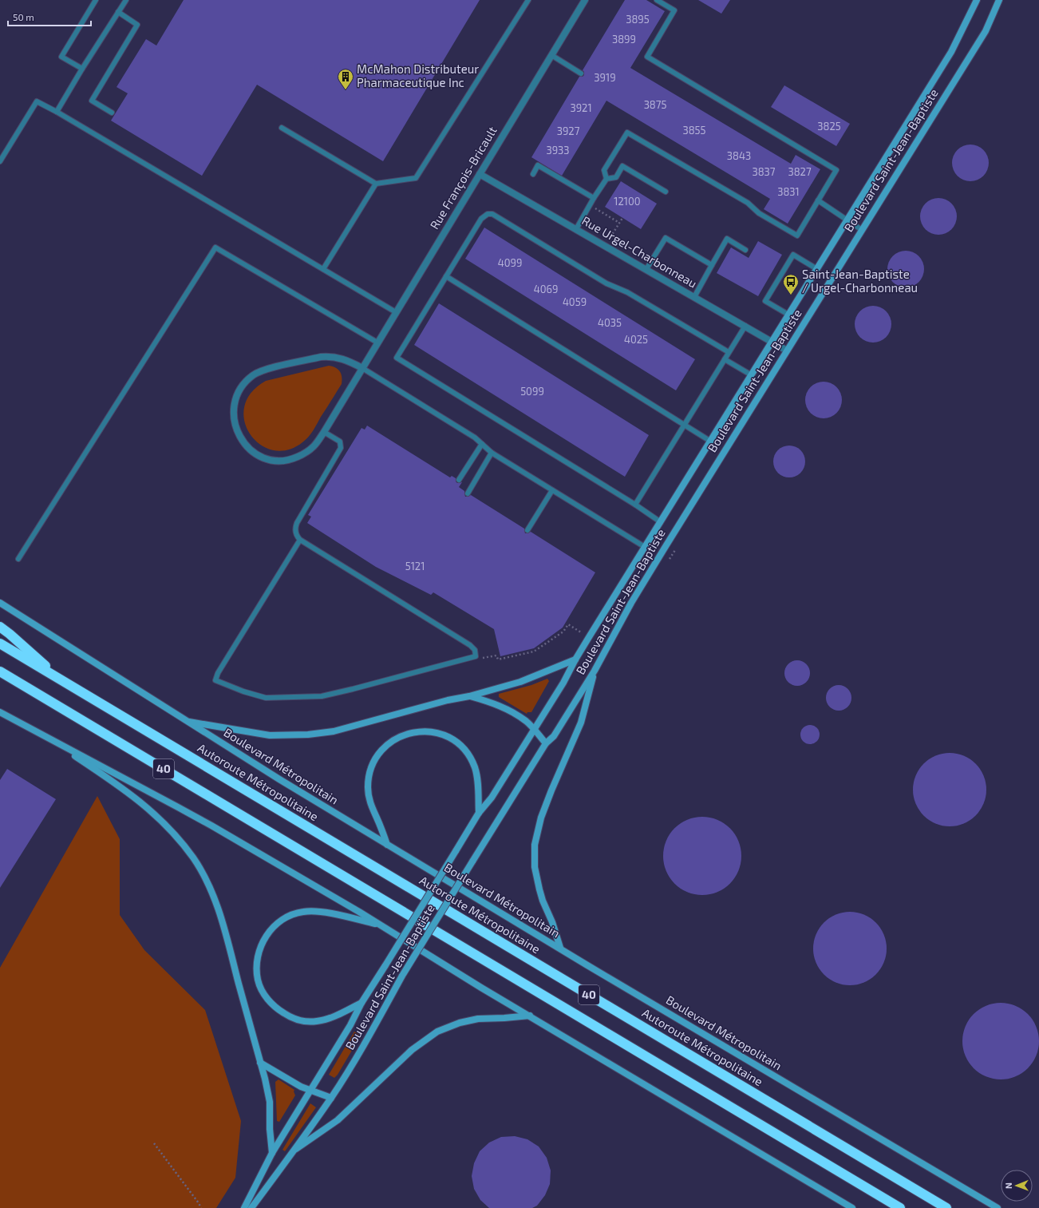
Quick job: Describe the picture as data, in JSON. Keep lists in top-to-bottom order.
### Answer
{
  "streets": {
    "highway": ["40", "Autoroute Métropolitaine"],
    "main road": ["Boulevard Saint-Jean-Baptiste", "Boulevard Métropolitain"],
    "street": ["Rue François-Bricault", "Rue Urgel-Charbonneau"]
  },
  "crossings": [
    ["Boulevard Saint-Jean-Baptiste", "Rue Urgel-Charbonneau"],
    ["Rue François-Bricault", "Rue Urgel-Charbonneau"]
  ],
  "places": {
    "building": ["McMahon Distributeur Pharmaceutique Inc"],
    "bus stop": ["Saint-Jean-Baptiste / Urgel-Charbonneau"]
  },
  "house_numbers": [
    "3895",
    "3899",
    "3919",
    "3875",
    "3921",
    "3825",
    "3855",
    "3927",
    "3933",
    "3843",
    "3837",
    "3827",
    "3831",
    "12100",
    "4099",
    "4069",
    "4059",
    "4035",
    "4025",
    "5099",
    "5121"
  ],
  "scale_bar": "50 m",
  "north": "left"
}
